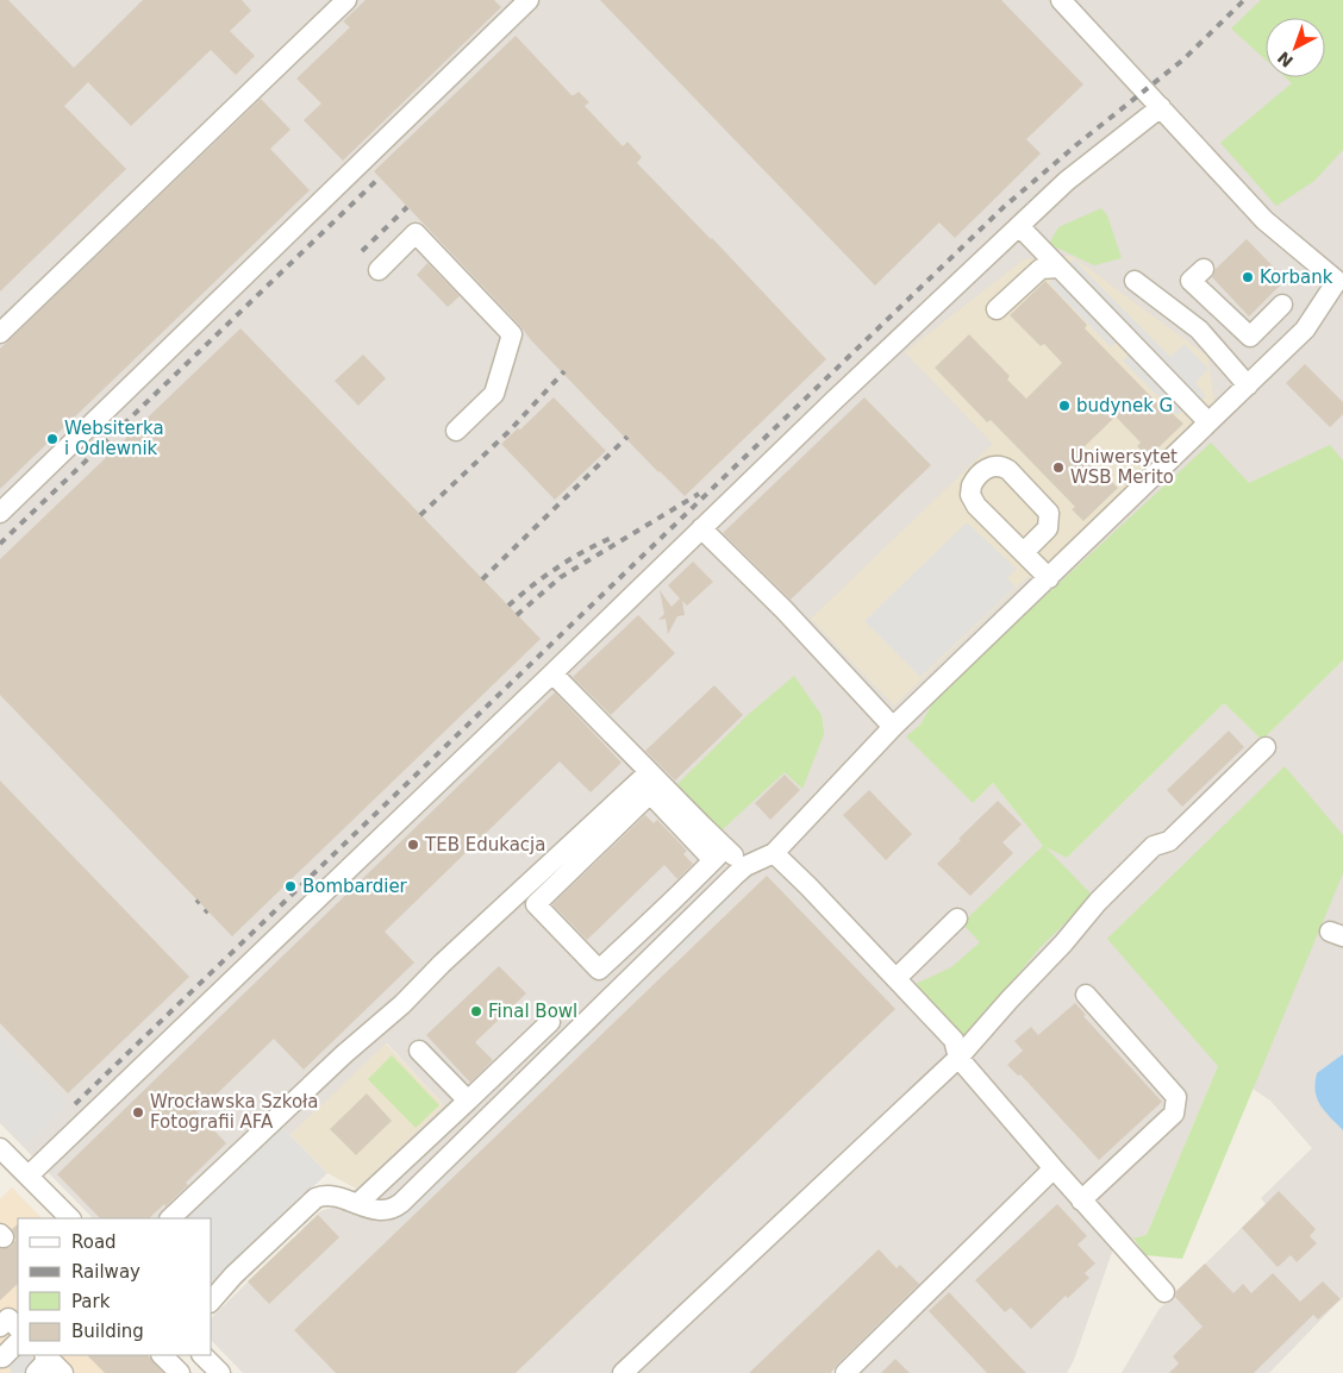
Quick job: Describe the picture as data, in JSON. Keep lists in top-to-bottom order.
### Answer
{
  "places": [
    "Korbank",
    "budynek G",
    "Websiterka i Odlewnik",
    "Uniwersytet WSB Merito",
    "TEB Edukacja",
    "Bombardier",
    "Final Bowl",
    "Wrocławska Szkoła Fotografii AFA"
  ],
  "legend": [
    "Road",
    "Railway",
    "Park",
    "Building"
  ],
  "north": "bottom left"
}
